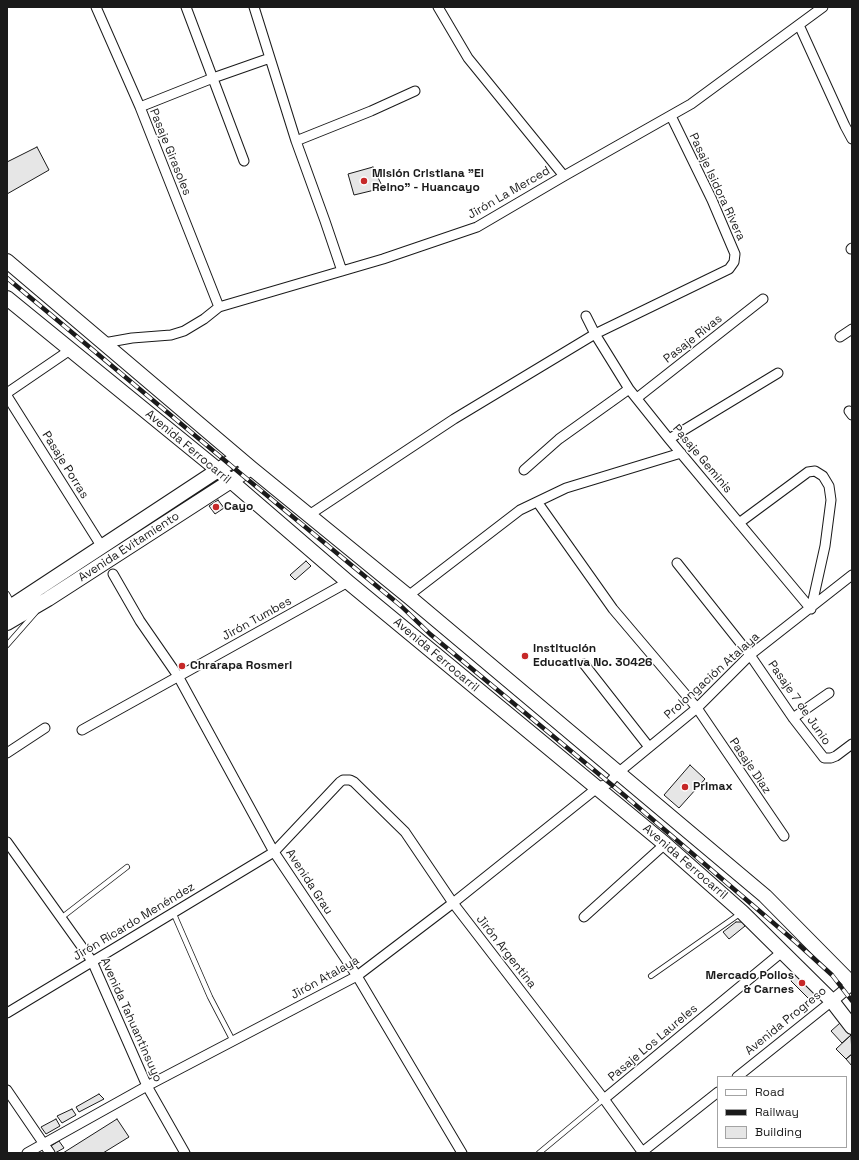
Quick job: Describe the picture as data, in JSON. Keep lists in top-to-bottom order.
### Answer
{
  "streets": {
    "main road": ["Avenida Ferrocarril", "Avenida Evitamiento"],
    "street": [
      "Pasaje Girasoles",
      "Pasaje Isidora Rivera",
      "Jirón La Merced",
      "Pasaje Rivas",
      "Pasaje Geminis",
      "Pasaje Porras",
      "Jirón Tumbes",
      "Prolongación Atalaya",
      "Pasaje 7 de Junio",
      "Pasaje Diaz",
      "Avenida Grau",
      "Jirón Ricardo Menéndez",
      "Jirón Argentina",
      "Jirón Atalaya",
      "Avenida Tahuantinsuyo",
      "Avenida Progreso",
      "Pasaje Los Laureles"
    ]
  },
  "crossings": [
    ["Pasaje Girasoles", "Jirón La Merced"],
    ["Pasaje Isidora Rivera", "Jirón La Merced"],
    ["Pasaje Isidora Rivera", "Pasaje Geminis"],
    ["Jirón La Merced", "Avenida Ferrocarril"],
    ["Pasaje Rivas", "Pasaje Geminis"],
    ["Avenida Ferrocarril", "Avenida Evitamiento"],
    ["Avenida Ferrocarril", "Jirón Tumbes"],
    ["Avenida Ferrocarril", "Prolongación Atalaya"],
    ["Avenida Ferrocarril", "Jirón Atalaya"],
    ["Avenida Ferrocarril", "Avenida Progreso"],
    ["Avenida Ferrocarril", "Pasaje Los Laureles"],
    ["Pasaje Geminis", "Prolongación Atalaya"],
    ["Pasaje Porras", "Avenida Evitamiento"],
    ["Jirón Tumbes", "Avenida Grau"],
    ["Prolongación Atalaya", "Pasaje 7 de Junio"],
    ["Prolongación Atalaya", "Pasaje Diaz"],
    ["Prolongación Atalaya", "Jirón Atalaya"],
    ["Avenida Grau", "Jirón Ricardo Menéndez"],
    ["Avenida Grau", "Jirón Atalaya"],
    ["Jirón Ricardo Menéndez", "Jirón Argentina"],
    ["Jirón Ricardo Menéndez", "Avenida Tahuantinsuyo"],
    ["Jirón Argentina", "Jirón Atalaya"],
    ["Jirón Argentina", "Pasaje Los Laureles"],
    ["Jirón Atalaya", "Avenida Tahuantinsuyo"]
  ],
  "places": [
    "Misión Cristiana \"El Reino\" - Huancayo",
    "Cayo",
    "Institución Educativa No. 30426",
    "Chrarapa Rosmeri",
    "Primax",
    "Mercado Pollos & Carnes"
  ],
  "legend": ["Road", "Railway", "Building"]
}
